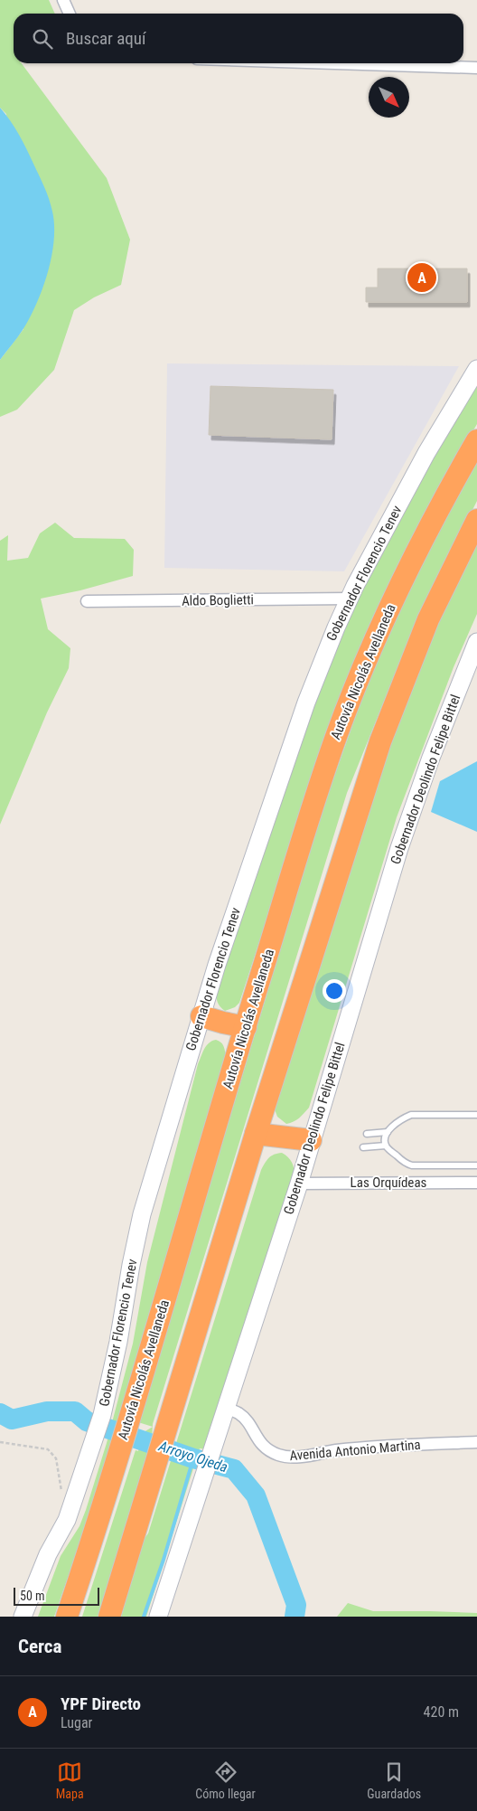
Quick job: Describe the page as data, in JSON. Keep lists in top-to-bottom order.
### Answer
{
  "streets": {
    "highway": ["Autovía Nicolás Avellaneda"],
    "street": [
      "Gobernador Florencio Tenev",
      "Aldo Boglietti",
      "Gobernador Deolindo Felipe Bittel",
      "Las Orquídeas",
      "Avenida Antonio Martina"
    ]
  },
  "crossings": [
    ["Gobernador Florencio Tenev", "Aldo Boglietti"],
    ["Gobernador Deolindo Felipe Bittel", "Las Orquídeas"],
    ["Gobernador Deolindo Felipe Bittel", "Avenida Antonio Martina"]
  ],
  "water": ["Arroyo Ojeda"],
  "scale_bar": "50 m",
  "north": "bottom right",
  "page": {
    "search": "Buscar aquí",
    "pins": "A",
    "scale": "50 m",
    "heading": "Cerca",
    "list": [
      {
        "mark": "A",
        "name": "YPF Directo",
        "note": "Lugar",
        "value": "420 m"
      }
    ],
    "nav": ["Mapa", "Cómo llegar", "Guardados"]
  }
}
